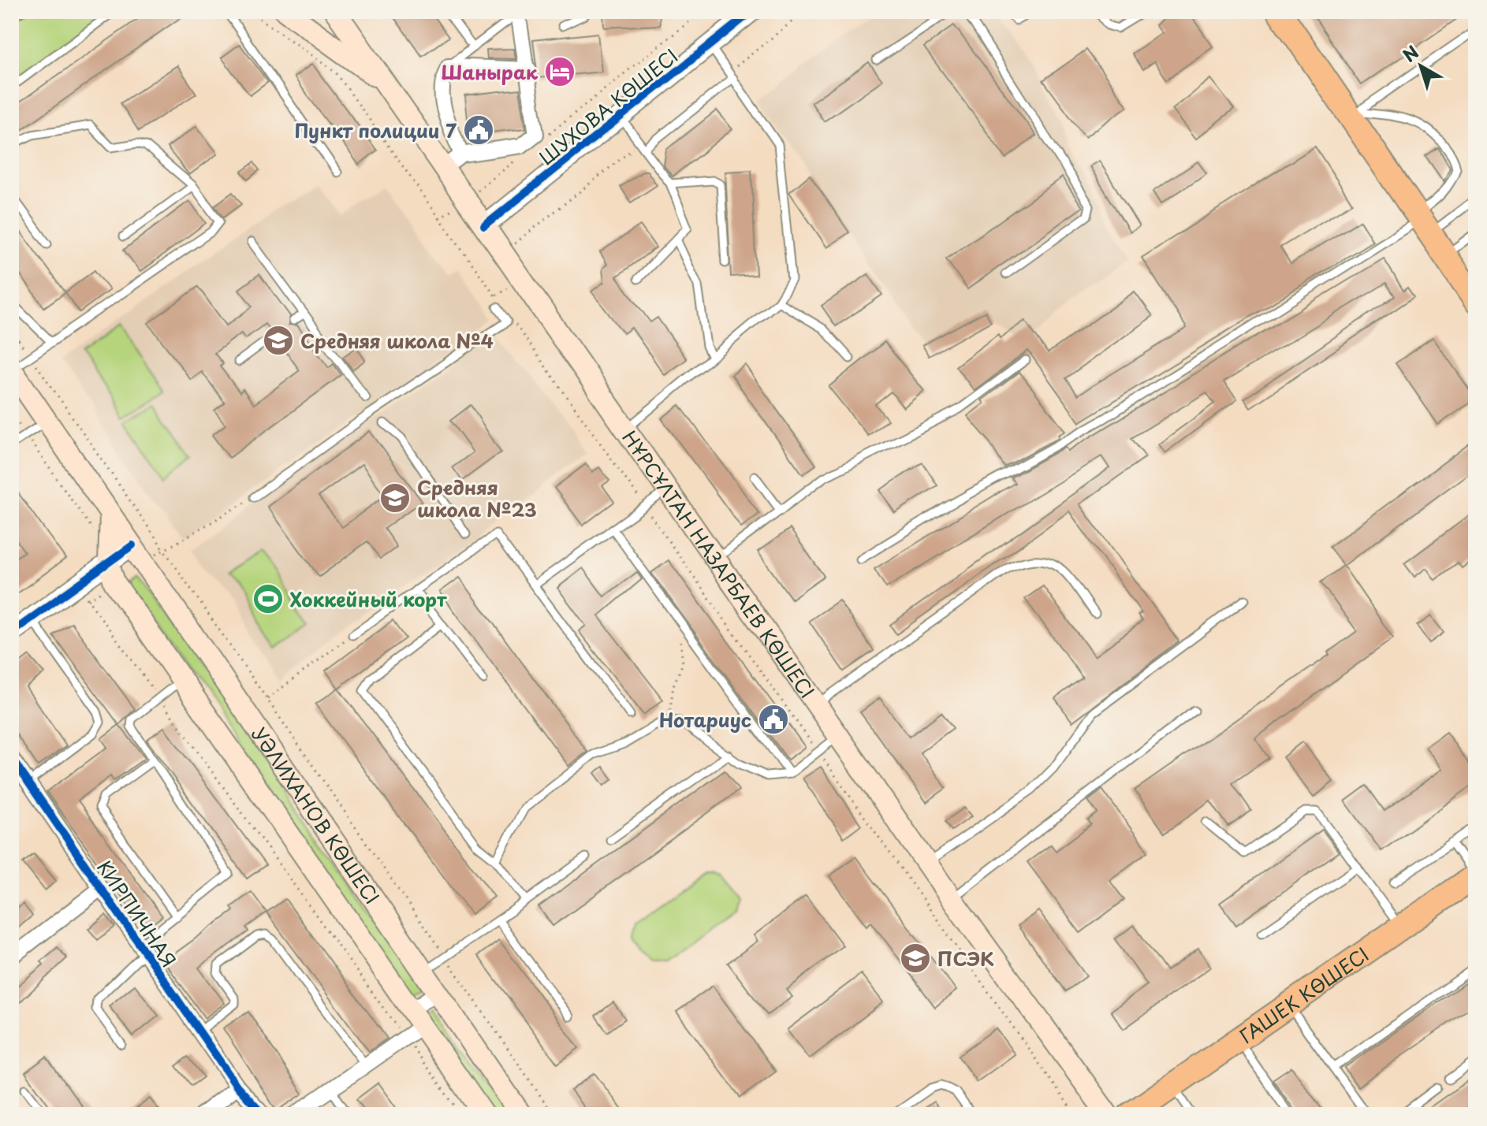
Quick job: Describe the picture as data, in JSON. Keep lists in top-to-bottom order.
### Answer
{
  "streets": {
    "main road": ["НҰРСҰЛТАН НАЗАРБАЕВ КӨШЕСІ", "УӘЛИХАНОВ КӨШЕСІ", "ГАШЕК КӨШЕСІ"],
    "street": ["ШУХОВА КӨШЕСІ", "КИРПИЧНАЯ"]
  },
  "crossings": [
    ["ШУХОВА КӨШЕСІ", "НҰРСҰЛТАН НАЗАРБАЕВ КӨШЕСІ"]
  ],
  "places": {
    "hotel": ["Шанырак"],
    "public building": ["Пункт полиции 7", "Нотариус"],
    "school or university": ["Средняя школа №4", "Средняя школа №23", "ПСЭК"],
    "sports": ["Хоккейный корт"]
  },
  "north": "top left"
}
